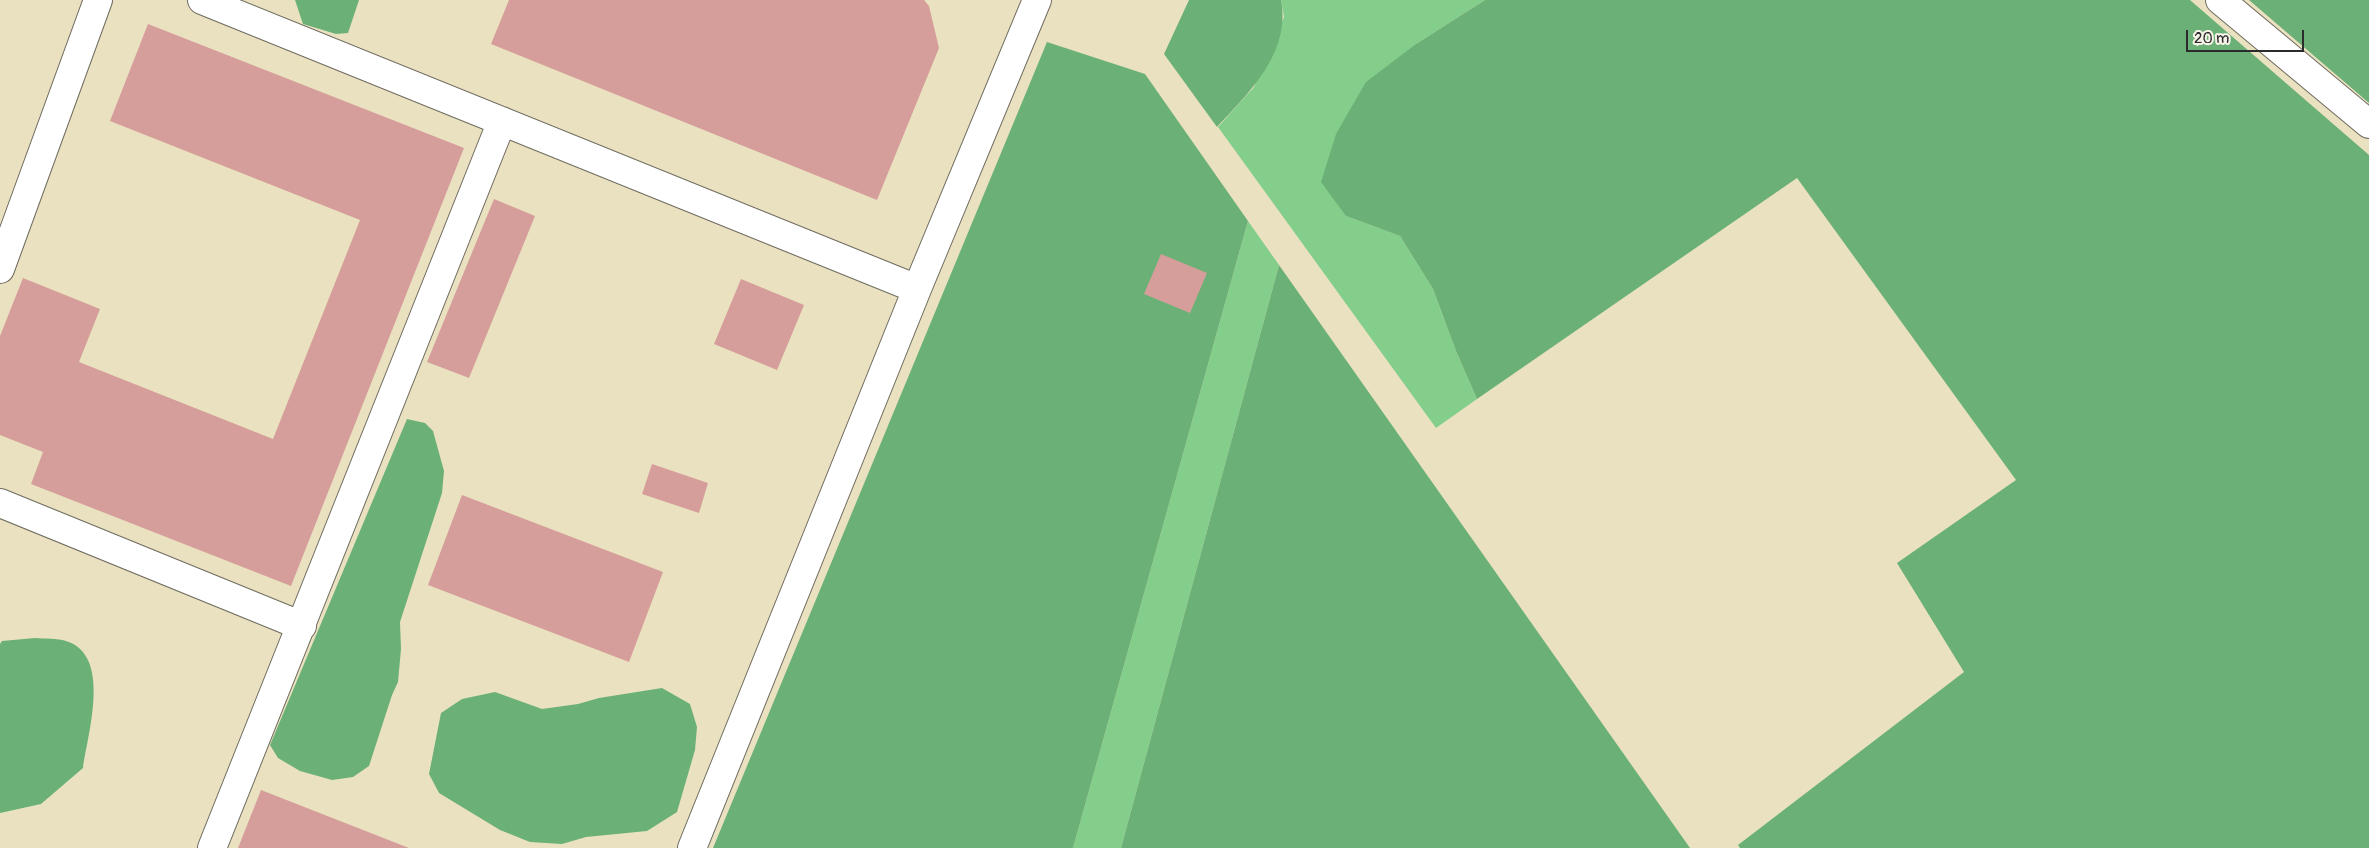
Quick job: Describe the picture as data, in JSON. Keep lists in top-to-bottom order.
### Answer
{
  "scale_bar": "20 m"
}
